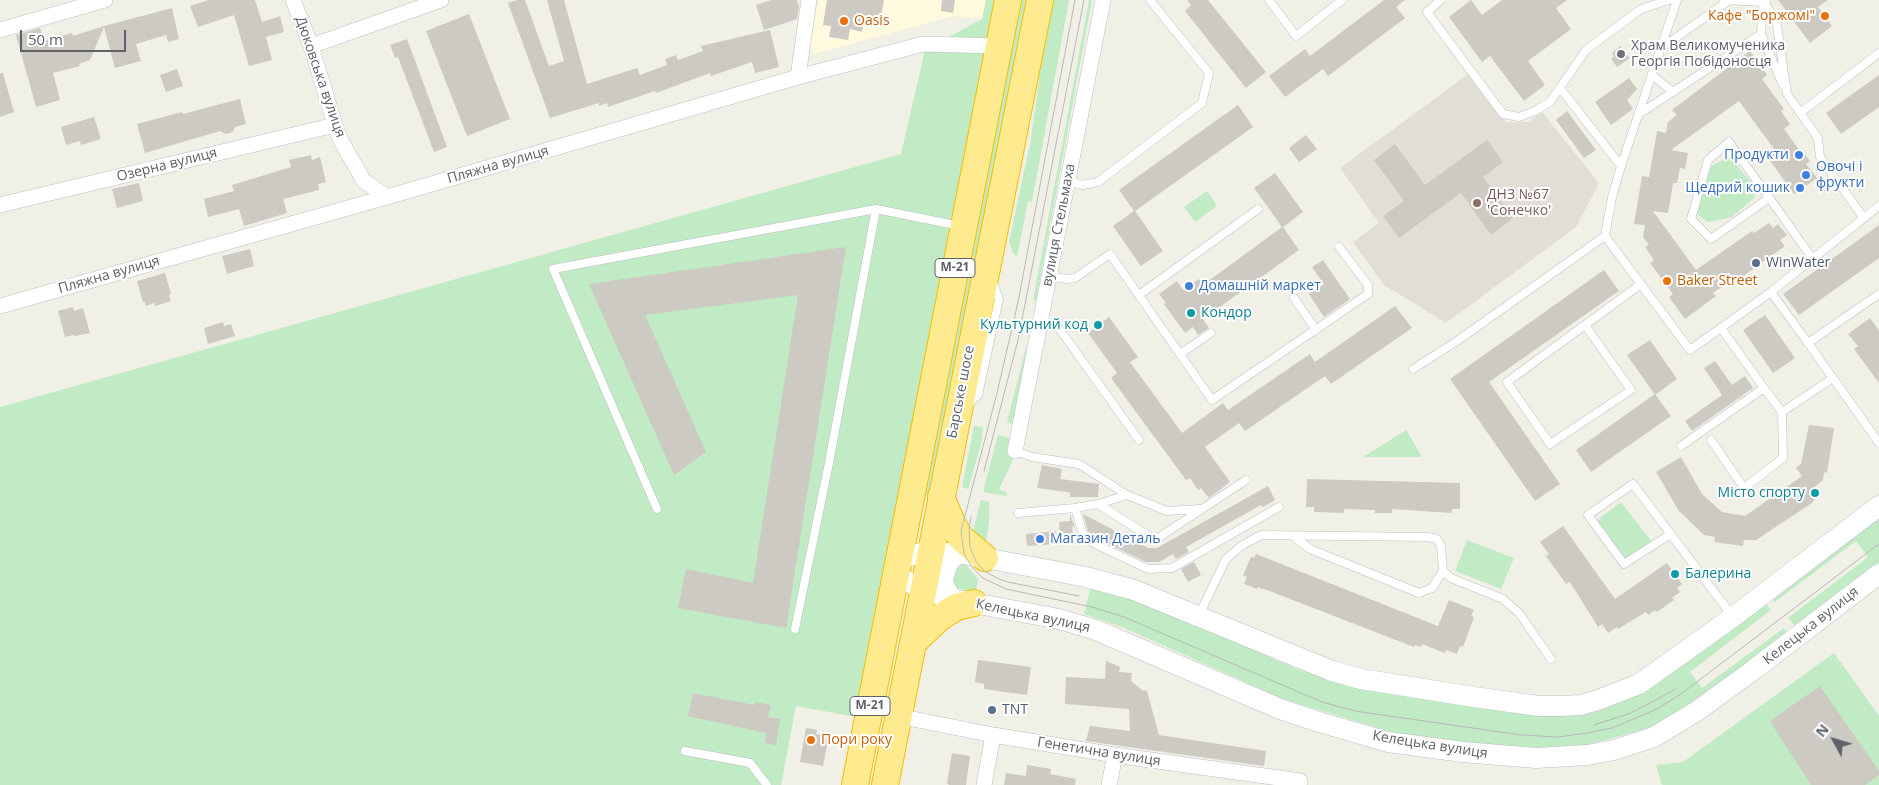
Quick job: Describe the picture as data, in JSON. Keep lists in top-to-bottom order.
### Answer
{
  "streets": {
    "highway": ["М-21", "Барське шосе"],
    "main road": ["Келецька вулиця"],
    "street": [
      "Дюковська вулиця",
      "Озерна вулиця",
      "Пляжна вулиця",
      "вулиця Стельмаха",
      "Генетична вулиця"
    ]
  },
  "crossings": [
    ["Дюковська вулиця", "Озерна вулиця"],
    ["Дюковська вулиця", "Пляжна вулиця"],
    ["Пляжна вулиця", "М-21"],
    ["М-21", "Келецька вулиця"],
    ["Барське шосе", "Келецька вулиця"],
    ["Барське шосе", "Генетична вулиця"]
  ],
  "places": [
    "Кафе \"Боржомі\"",
    "Oasis",
    "Храм Великомученика Георгія Побідоносця",
    "Продукти",
    "Овочі і фрукти",
    "Щедрий кошик",
    "ДНЗ №67 'Сонечко'",
    "WinWater",
    "Baker Street",
    "Домашній маркет",
    "Кондор",
    "Культурний код",
    "Місто спорту",
    "Магазин Деталь",
    "Балерина",
    "TNT",
    "Пори року"
  ],
  "scale_bar": "50 m",
  "north": "top left"
}
